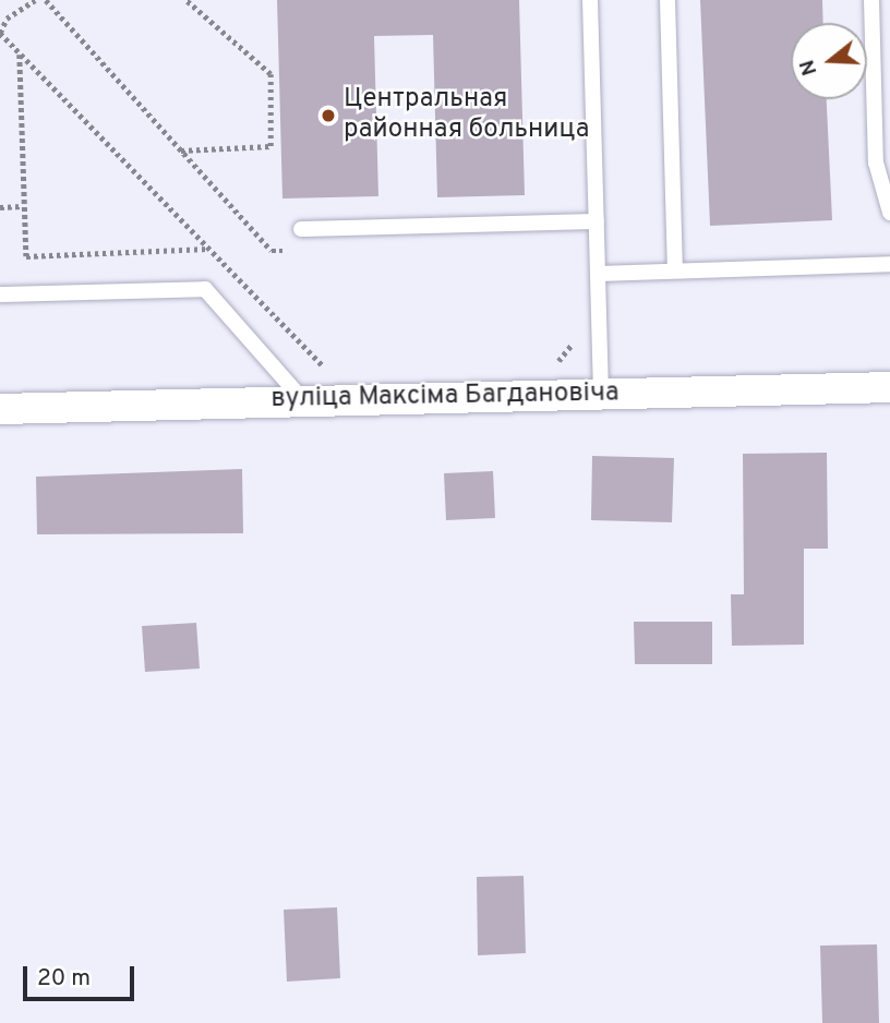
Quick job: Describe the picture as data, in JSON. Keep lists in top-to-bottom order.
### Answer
{
  "streets": {
    "street": ["вуліца Максіма Багдановіча"]
  },
  "places": ["Центральная районная больница"],
  "scale_bar": "20 m",
  "north": "left"
}
